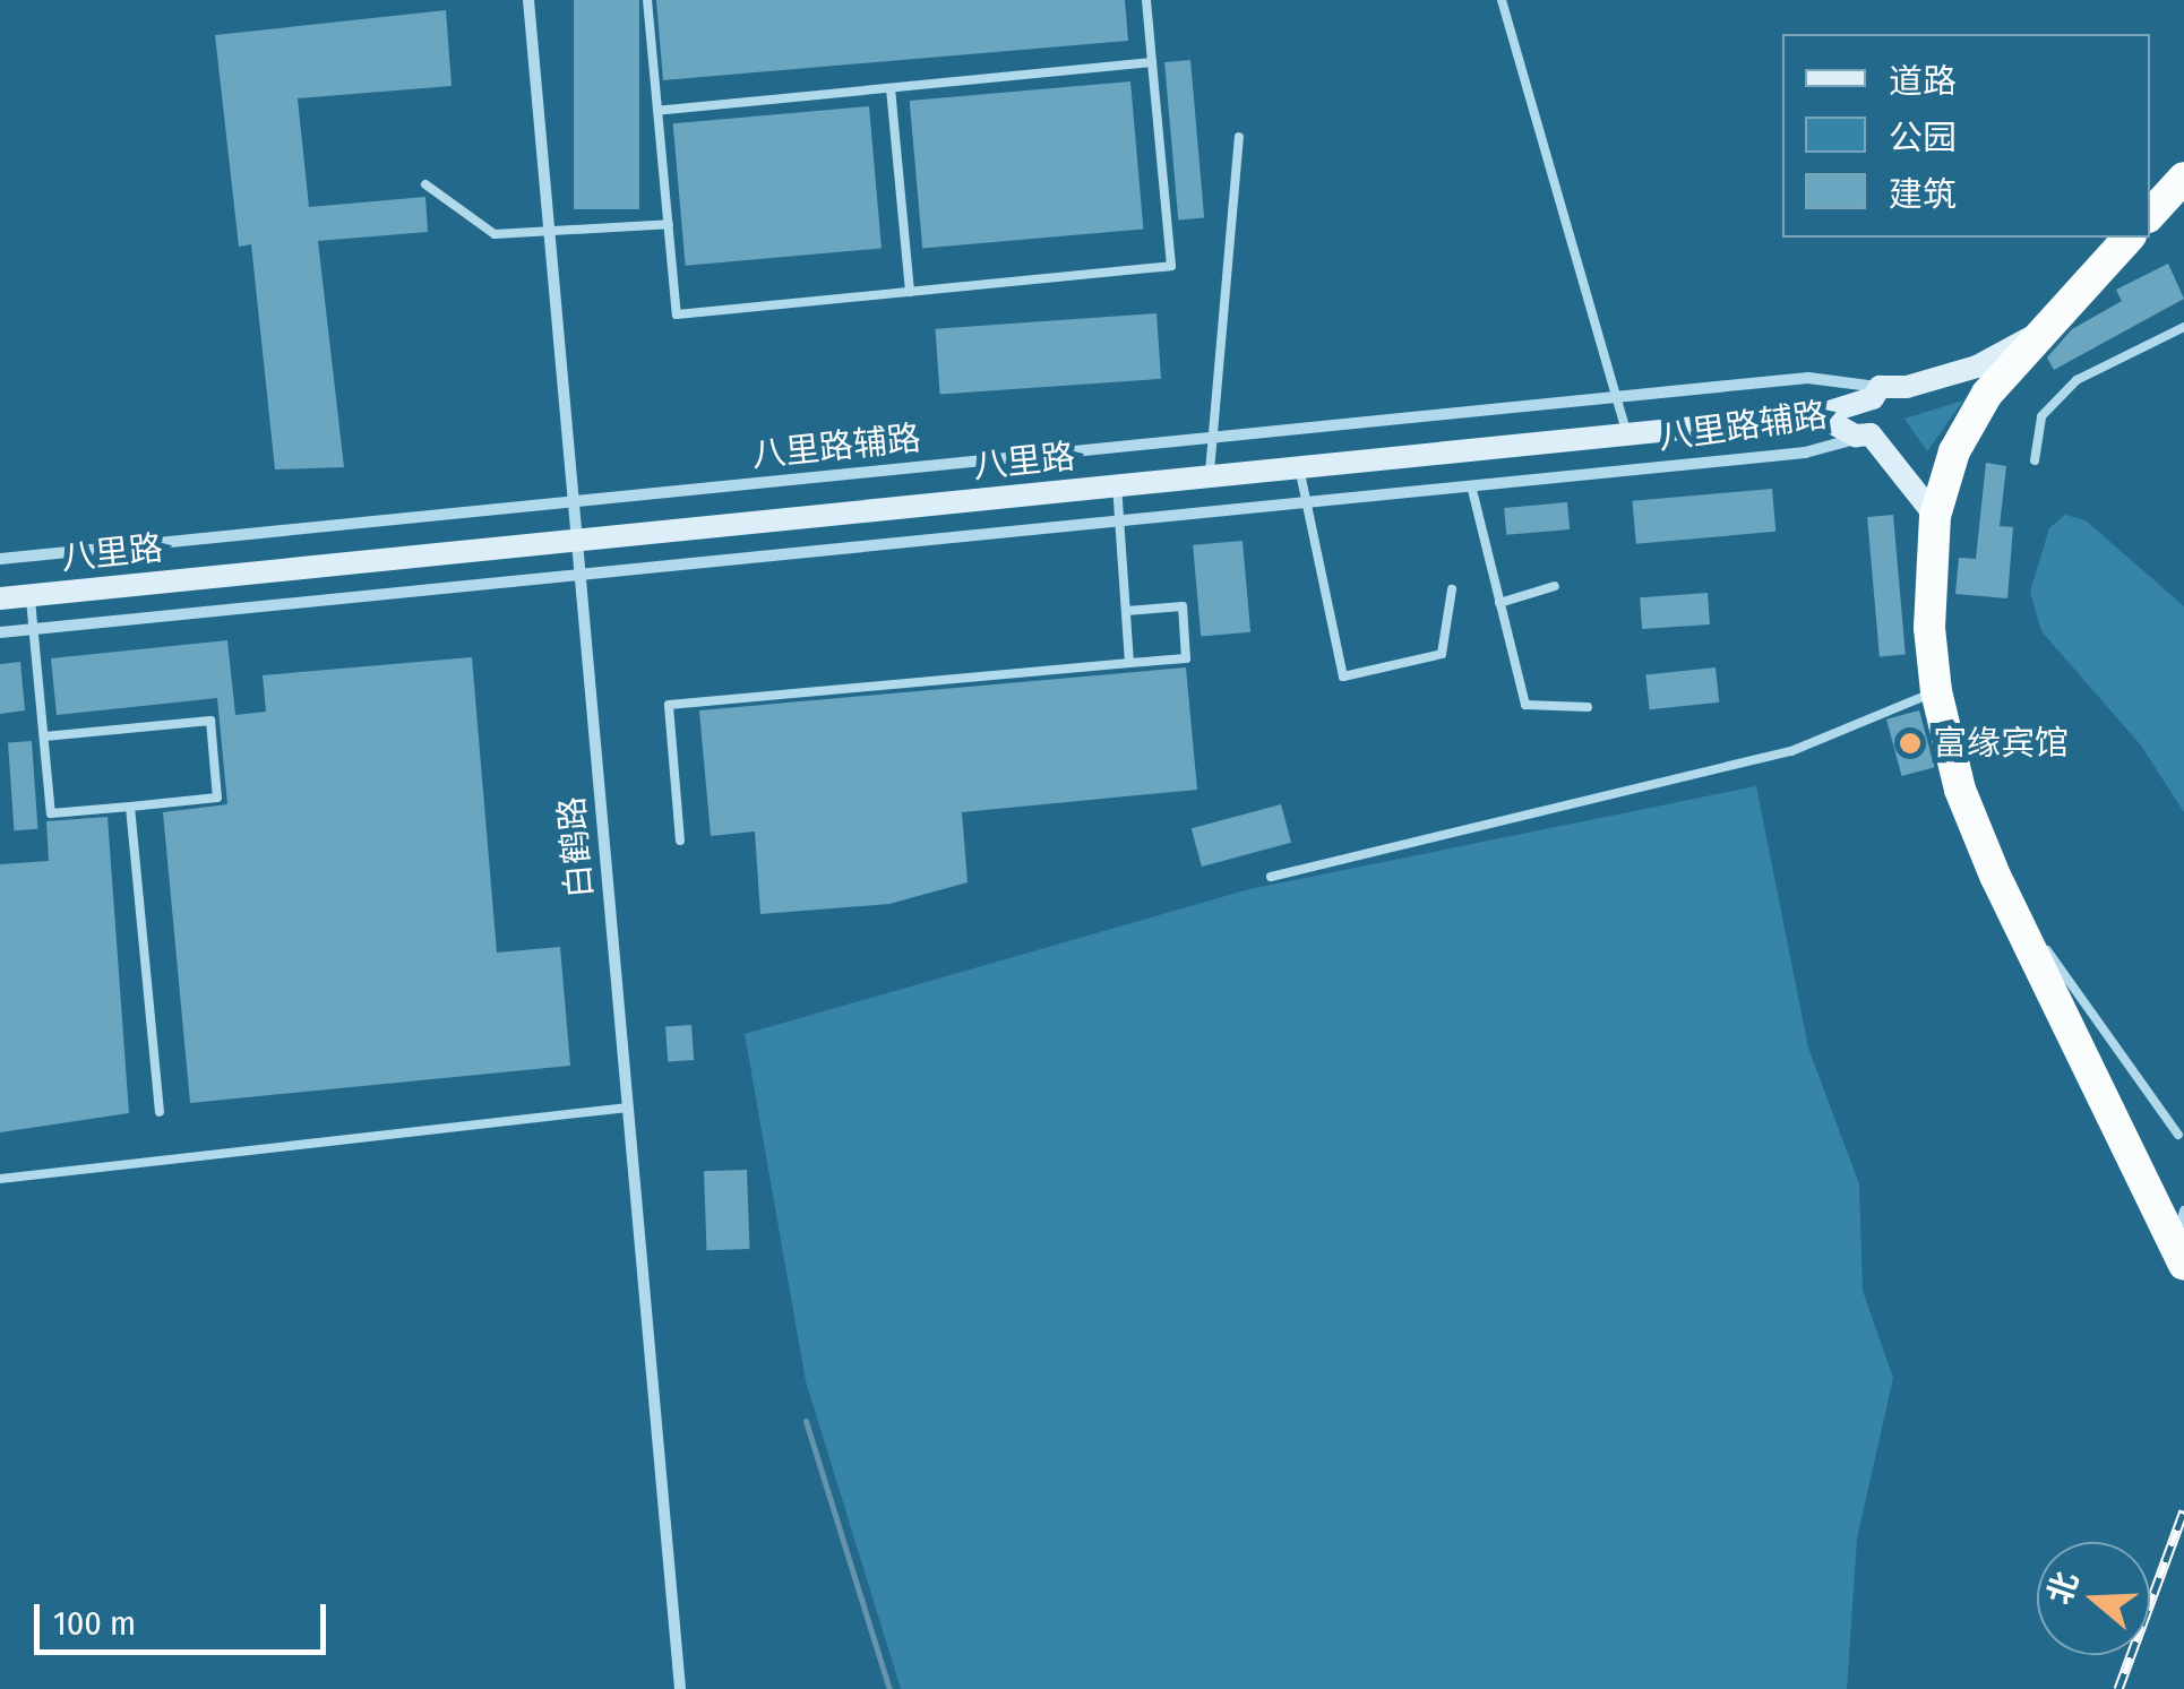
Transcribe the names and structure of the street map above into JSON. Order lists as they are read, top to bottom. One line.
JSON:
{"streets":{"main road":["八里路"],"street":["八里路辅路","白鹤路"]},"crossings":[["八里路辅路","八里路"],["八里路辅路","白鹤路"],["八里路","白鹤路"]],"places":["富缘宾馆"],"legend":["道路","公园","建筑"],"scale_bar":"100 m","north":"left"}
